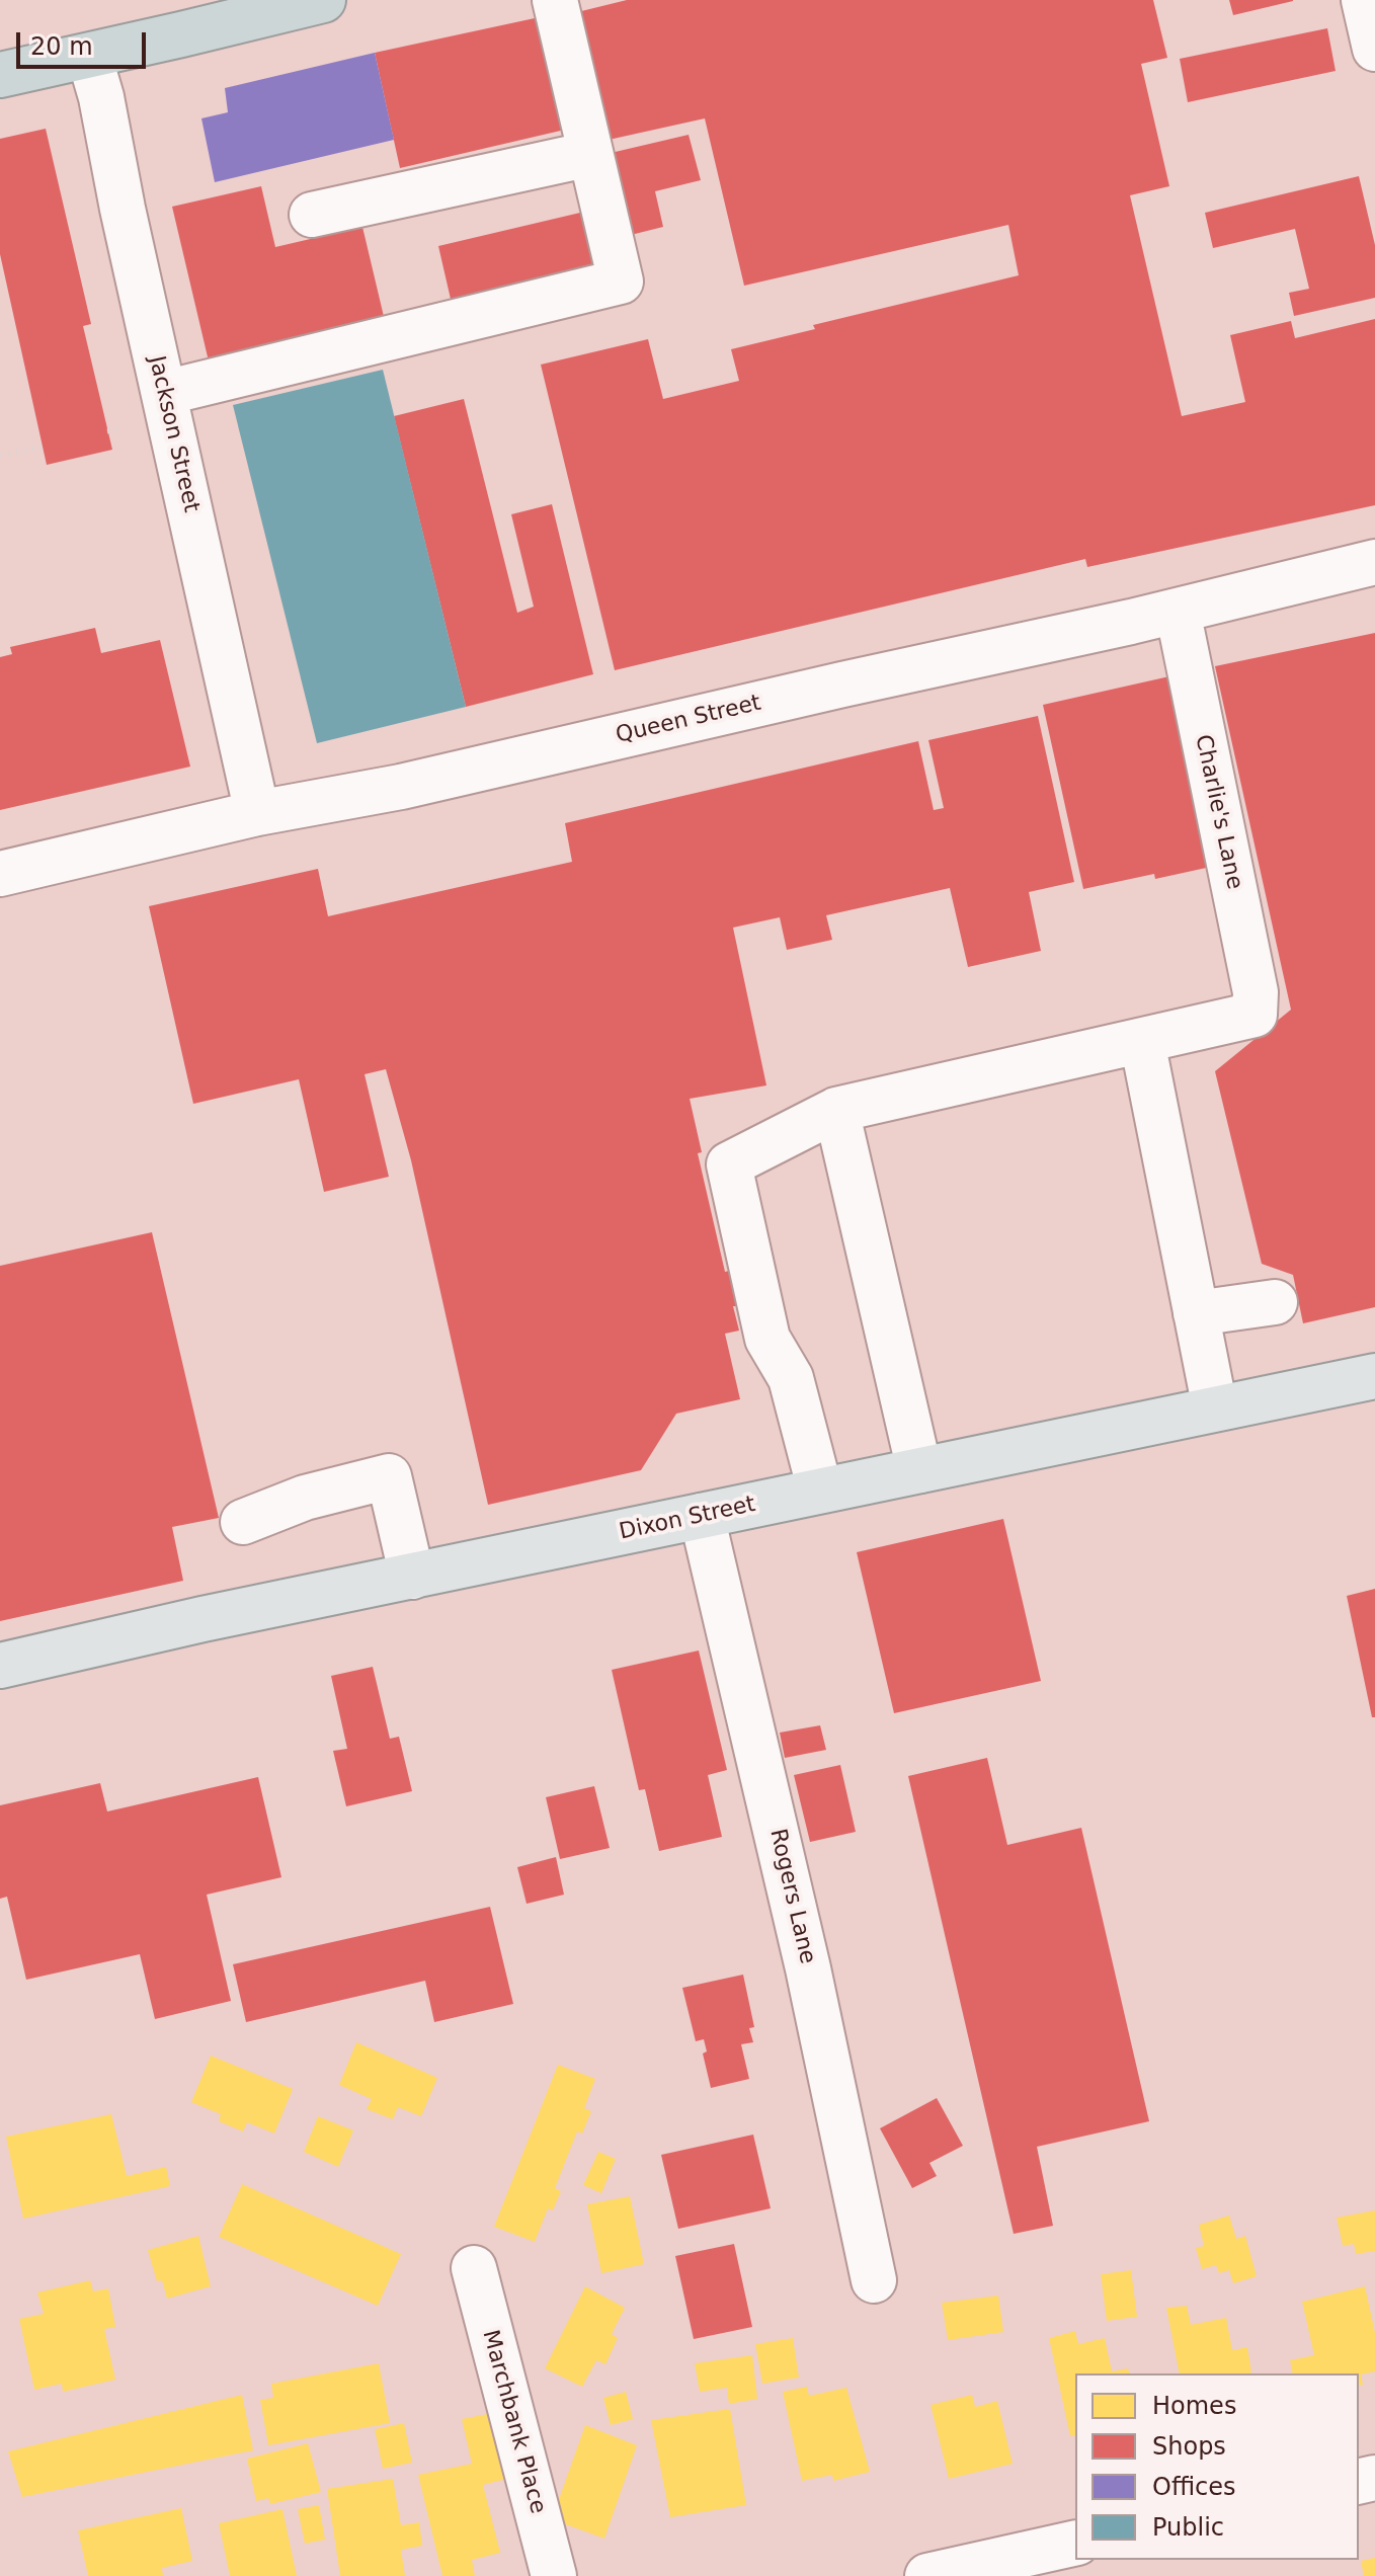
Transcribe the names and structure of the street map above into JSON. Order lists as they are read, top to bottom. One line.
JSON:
{"streets":{"main road":["Dixon Street"],"street":["Jackson Street","Queen Street","Charlie's Lane","Rogers Lane","Marchbank Place"]},"crossings":[["Jackson Street","Queen Street"],["Queen Street","Charlie's Lane"],["Dixon Street","Rogers Lane"]],"legend":["Homes","Shops","Offices","Public"],"scale_bar":"20 m"}
